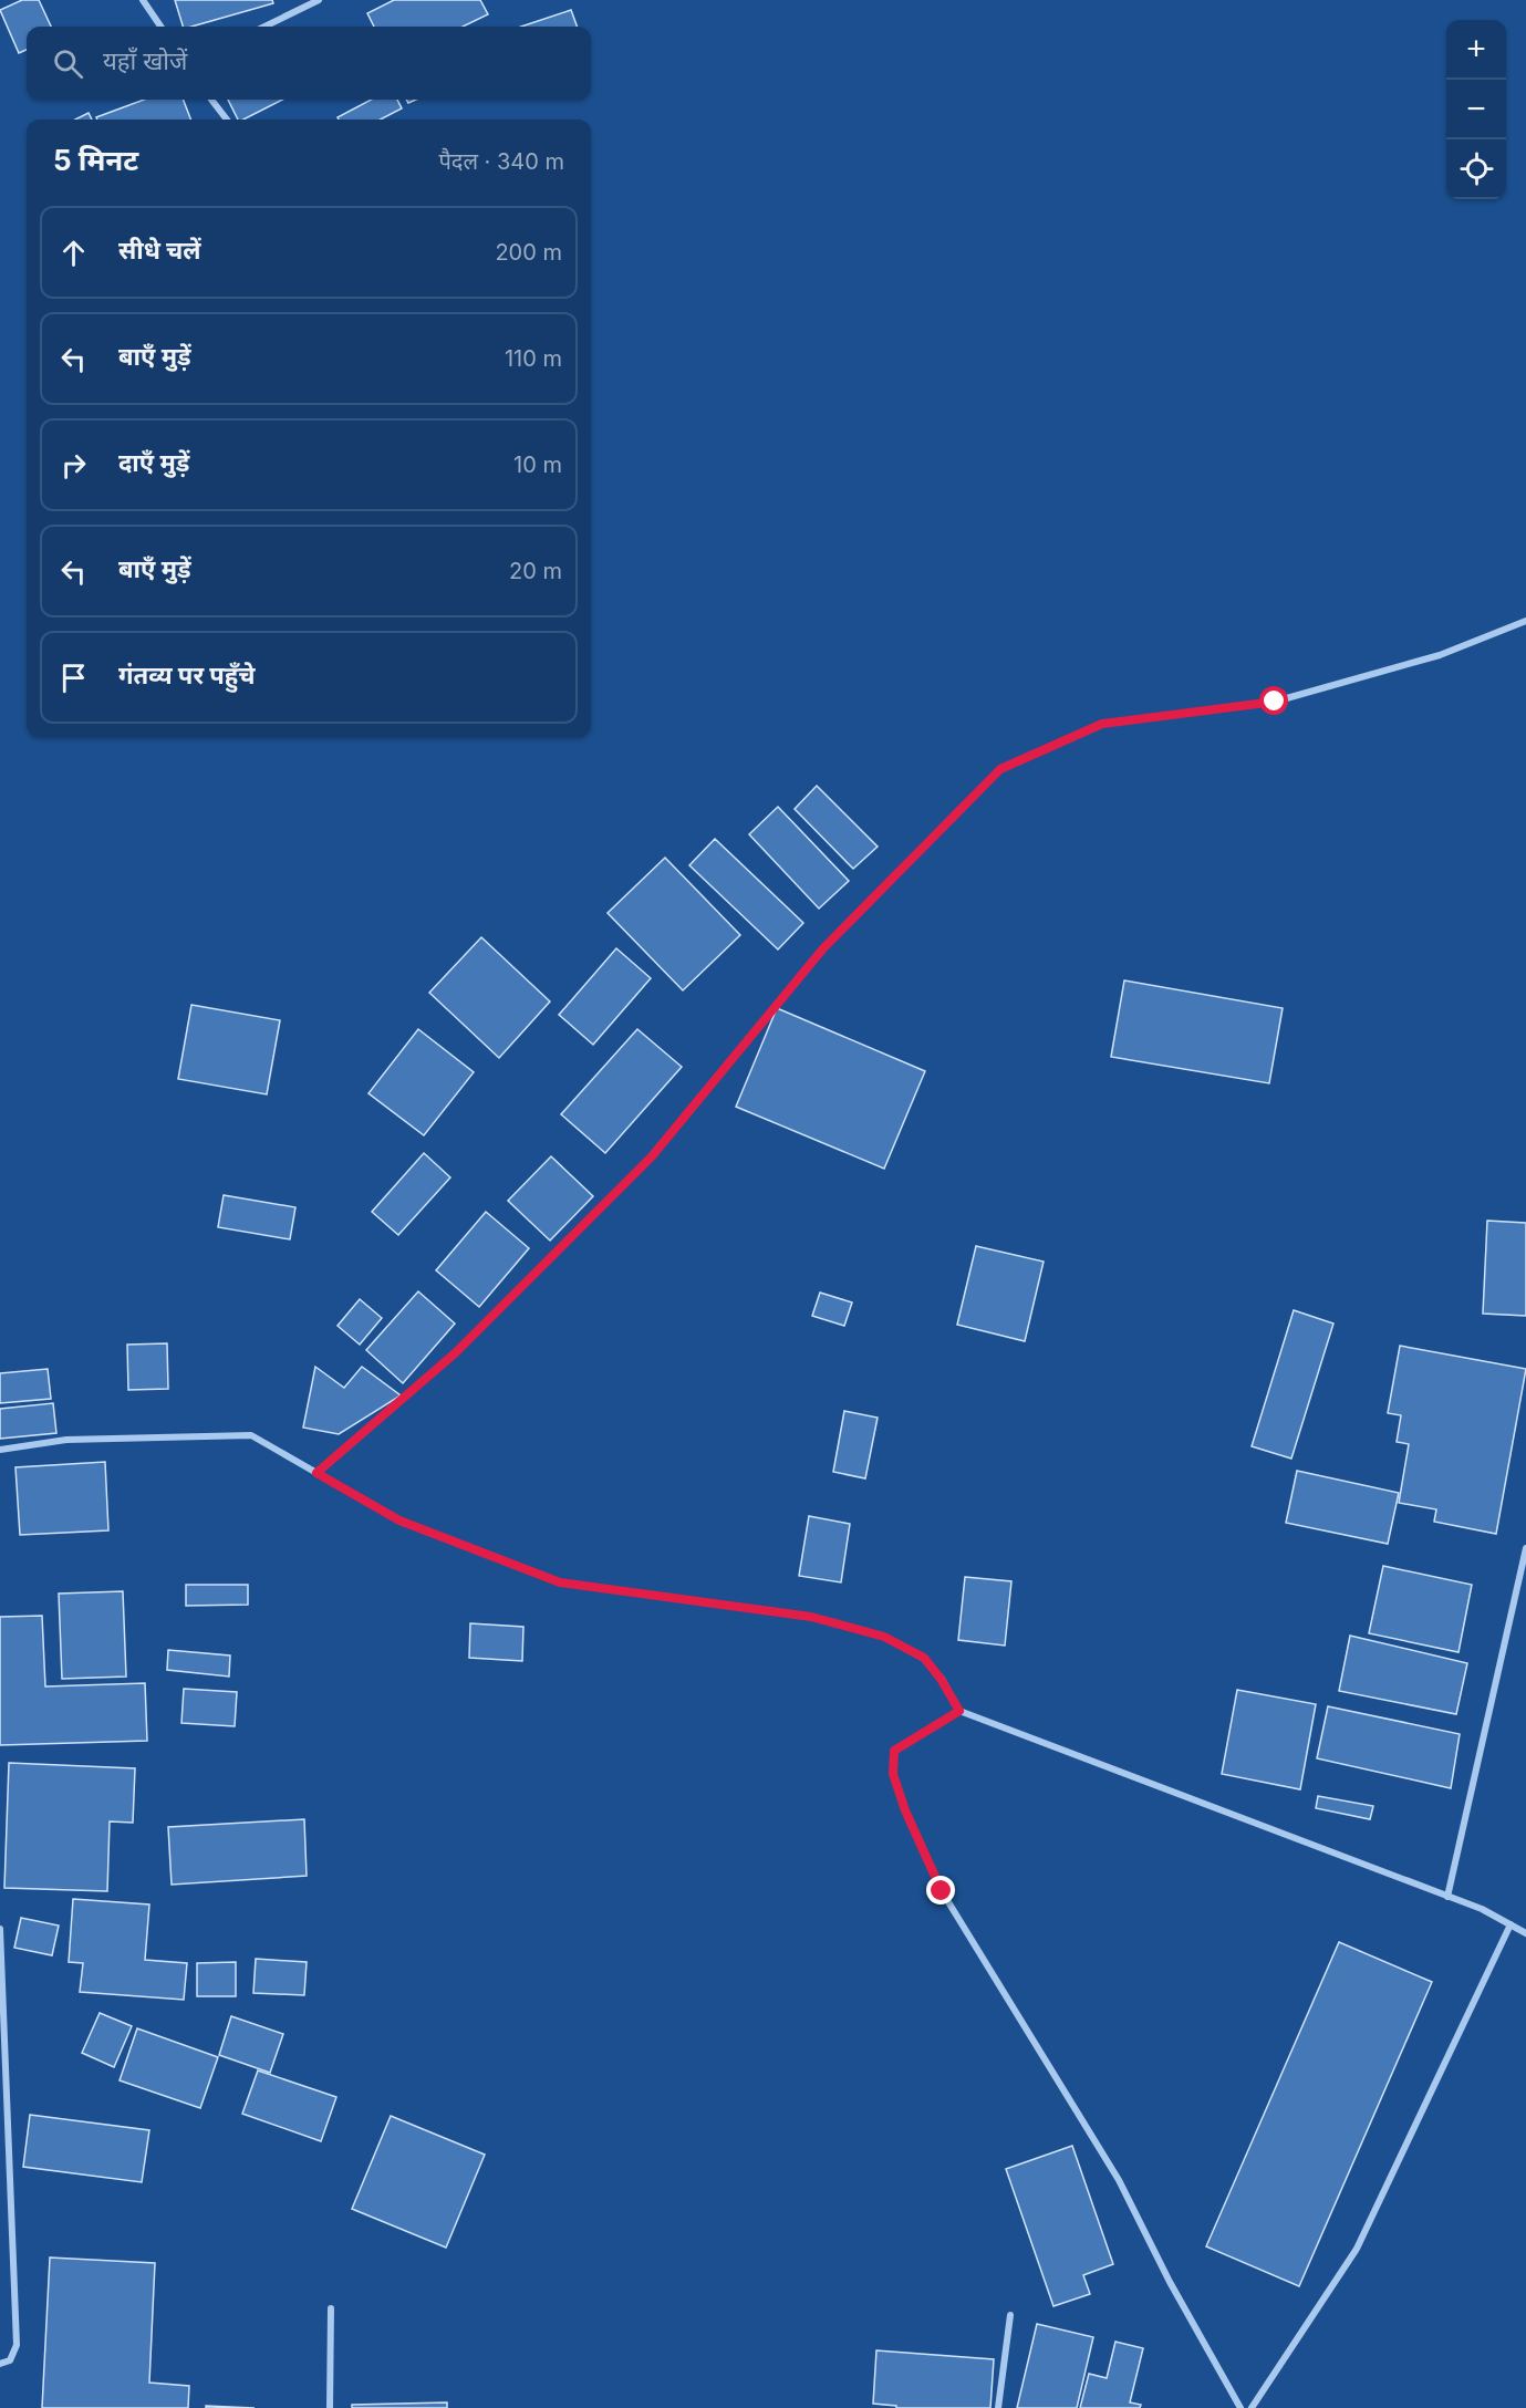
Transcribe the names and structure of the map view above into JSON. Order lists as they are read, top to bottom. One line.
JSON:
{"page":{"map_buttons":["+","−"],"search":"यहाँ खोजें","heading":["5 मिनट","पैदल · 340 m"],"list":[["सीधे चलें","200 m"],["बाएँ मुड़ें","110 m"],["दाएँ मुड़ें","10 m"],["बाएँ मुड़ें","20 m"],"गंतव्य पर पहुँचे"]}}
